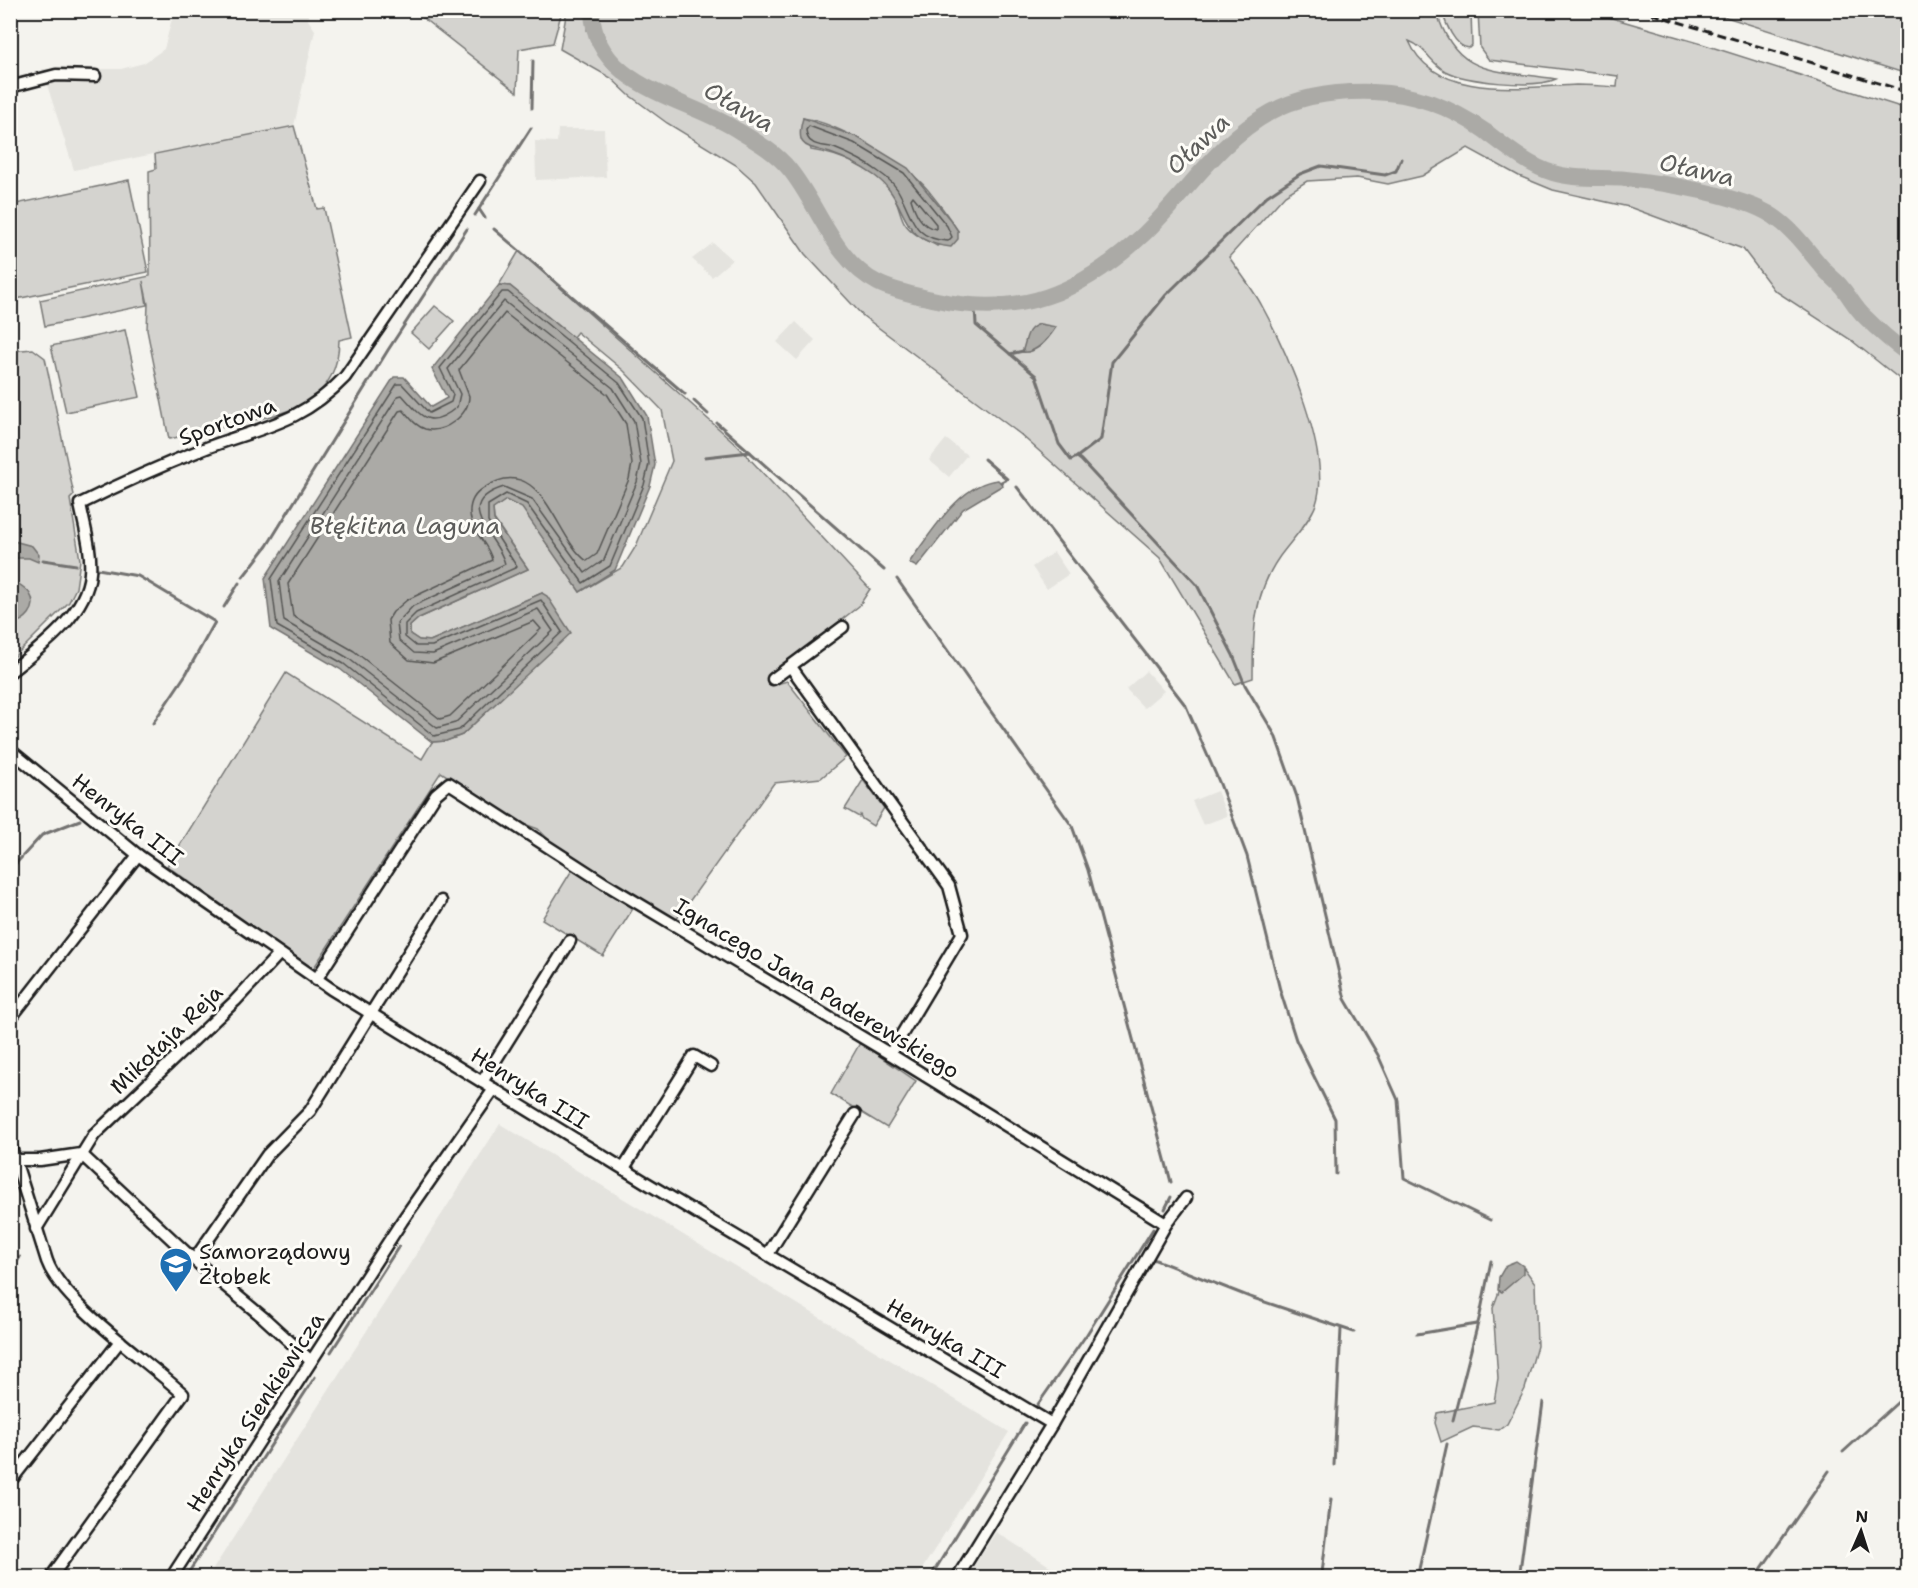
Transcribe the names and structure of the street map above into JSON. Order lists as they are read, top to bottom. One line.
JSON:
{"streets":{"street":["Sportowa","Henryka III","Ignacego Jana Paderewskiego","Mikołaja Reja","Henryka Sienkiewicza"]},"crossings":[["Henryka III","Ignacego Jana Paderewskiego"],["Henryka III","Mikołaja Reja"],["Henryka III","Henryka Sienkiewicza"]],"water":["Oława","Błękitna Laguna"],"places":{"school or university":["Samorządowy Żłobek"]},"north":"top"}
